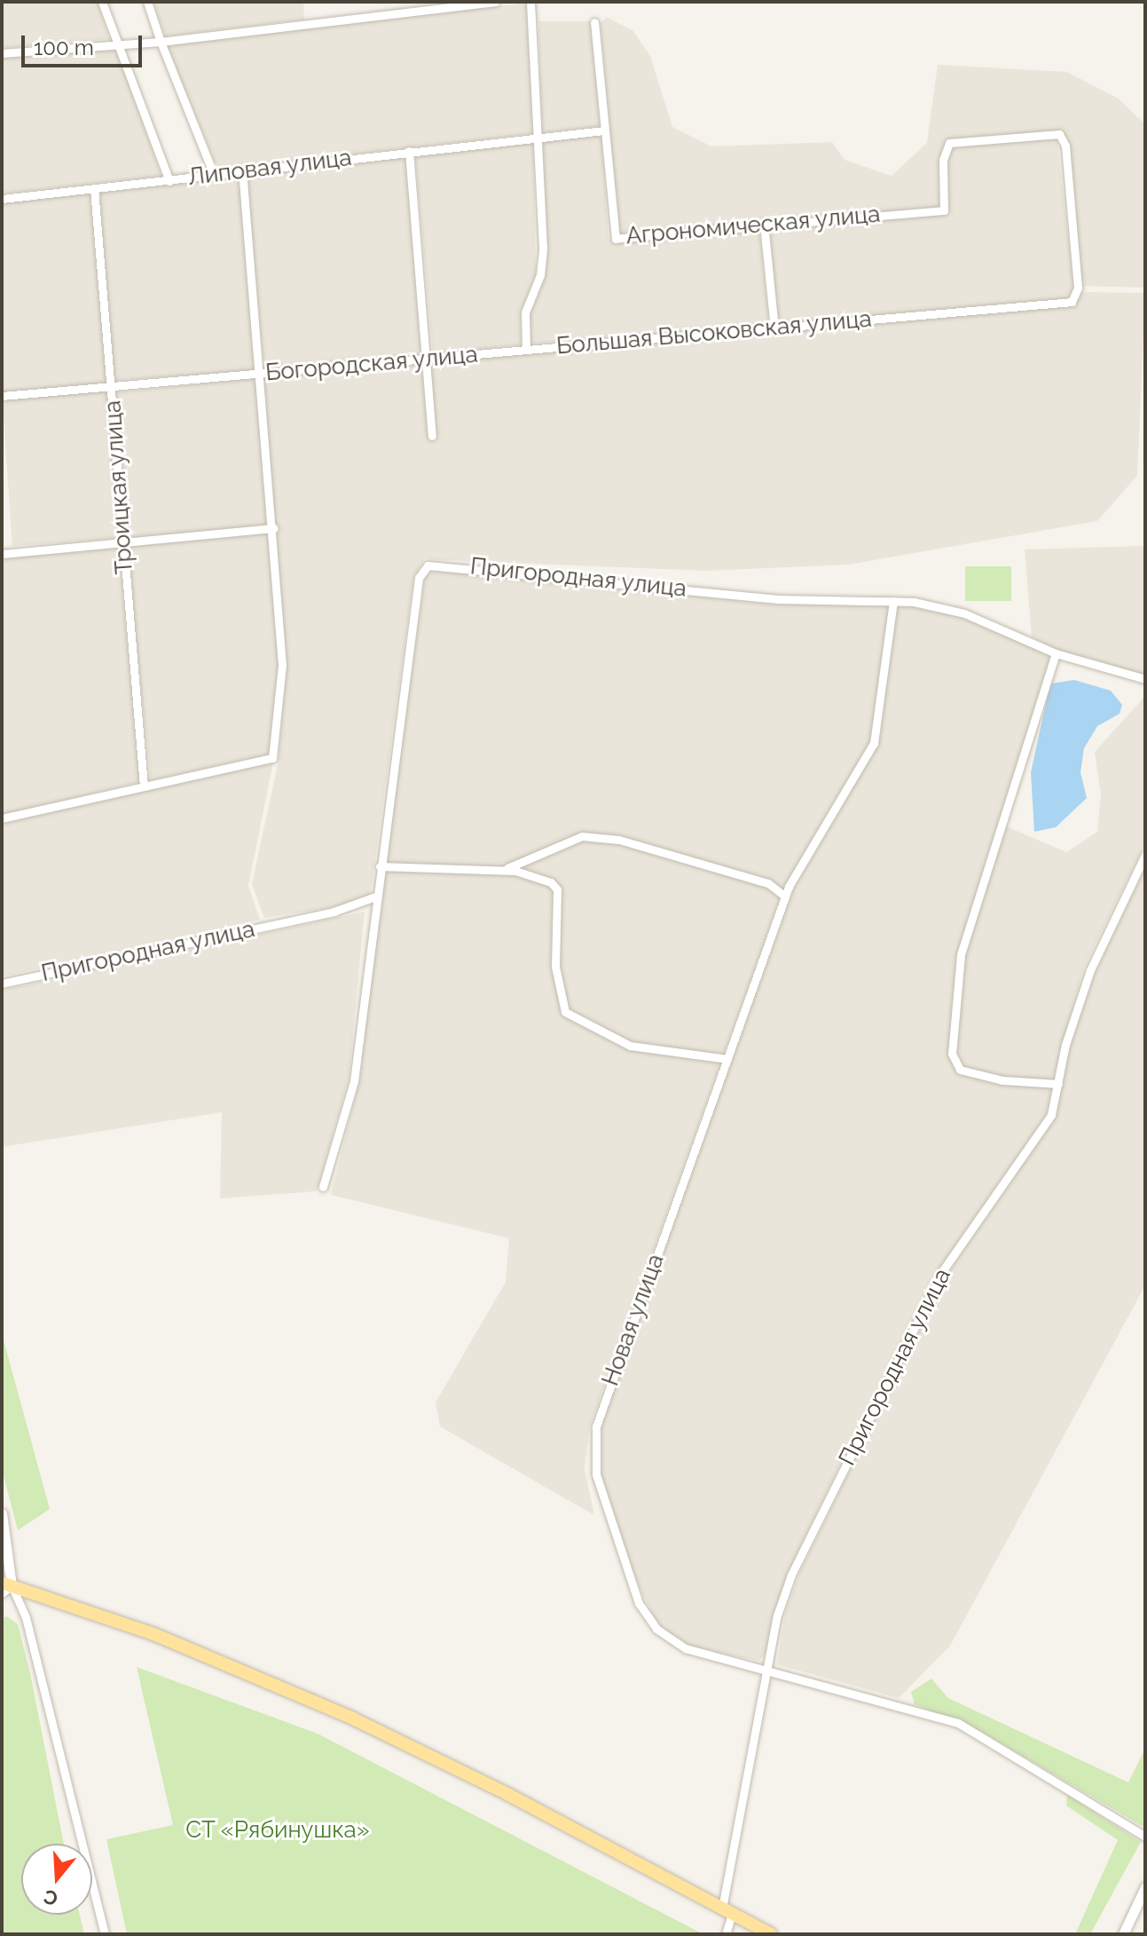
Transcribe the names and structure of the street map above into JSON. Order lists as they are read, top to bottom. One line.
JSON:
{"streets":{"street":["Липовая улица","Агрономическая улица","Большая Высоковская улица","Богородская улица","Троицкая улица","Пригородная улица","Новая улица"]},"crossings":[["Липовая улица","Агрономическая улица"],["Липовая улица","Троицкая улица"],["Агрономическая улица","Большая Высоковская улица"],["Большая Высоковская улица","Богородская улица"],["Богородская улица","Троицкая улица"],["Пригородная улица","Новая улица"]],"parks":["СТ «Рябинушка»"],"scale_bar":"100 m","north":"bottom"}
